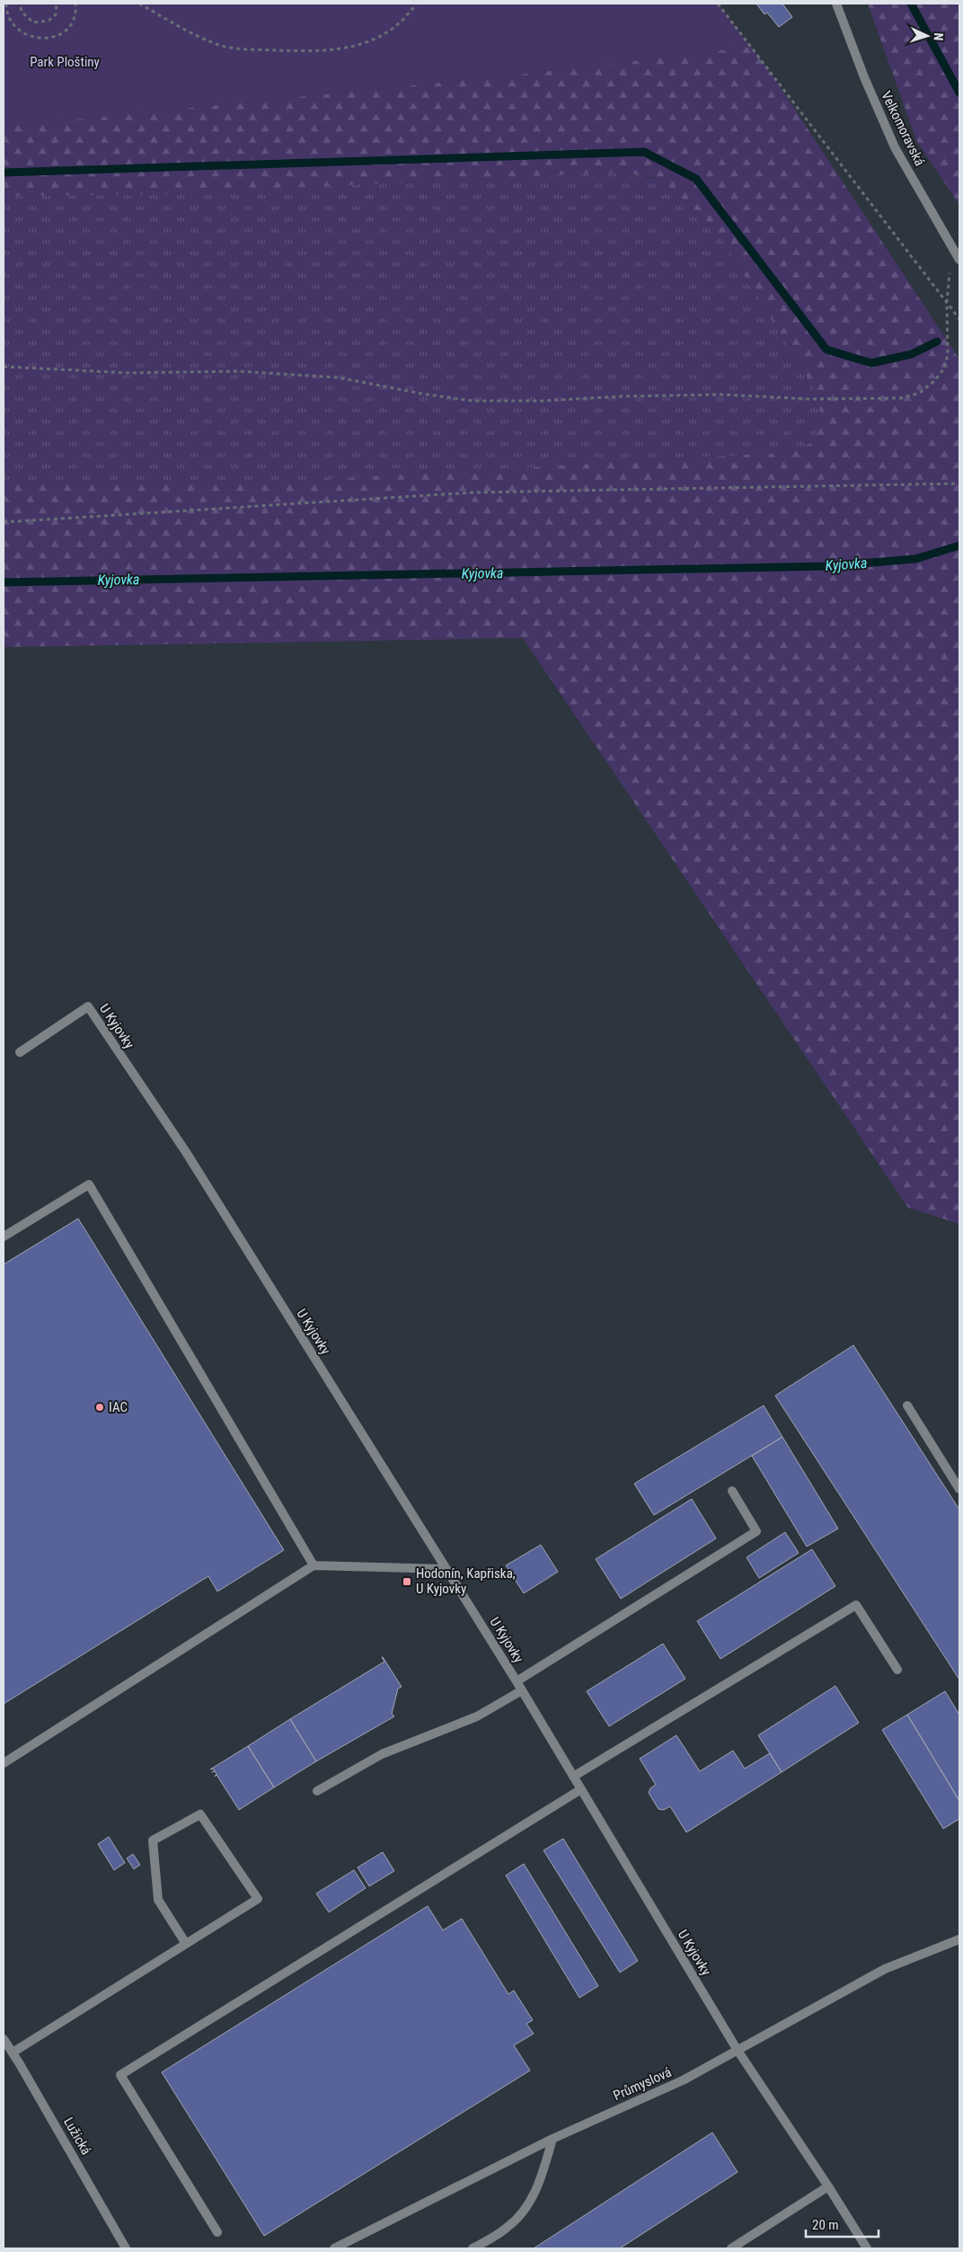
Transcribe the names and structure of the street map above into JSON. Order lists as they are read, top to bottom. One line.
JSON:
{"streets":{"street":["Velkomoravská","U Kyjovky","Průmyslová","Lužická"]},"crossings":[["U Kyjovky","Průmyslová"]],"water":["Kyjovka"],"parks":["Park Ploštiny"],"places":{"other":["IAC"],"transit":["Hodonín, Kapřiska, U Kyjovky"]},"scale_bar":"20 m","north":"right"}
